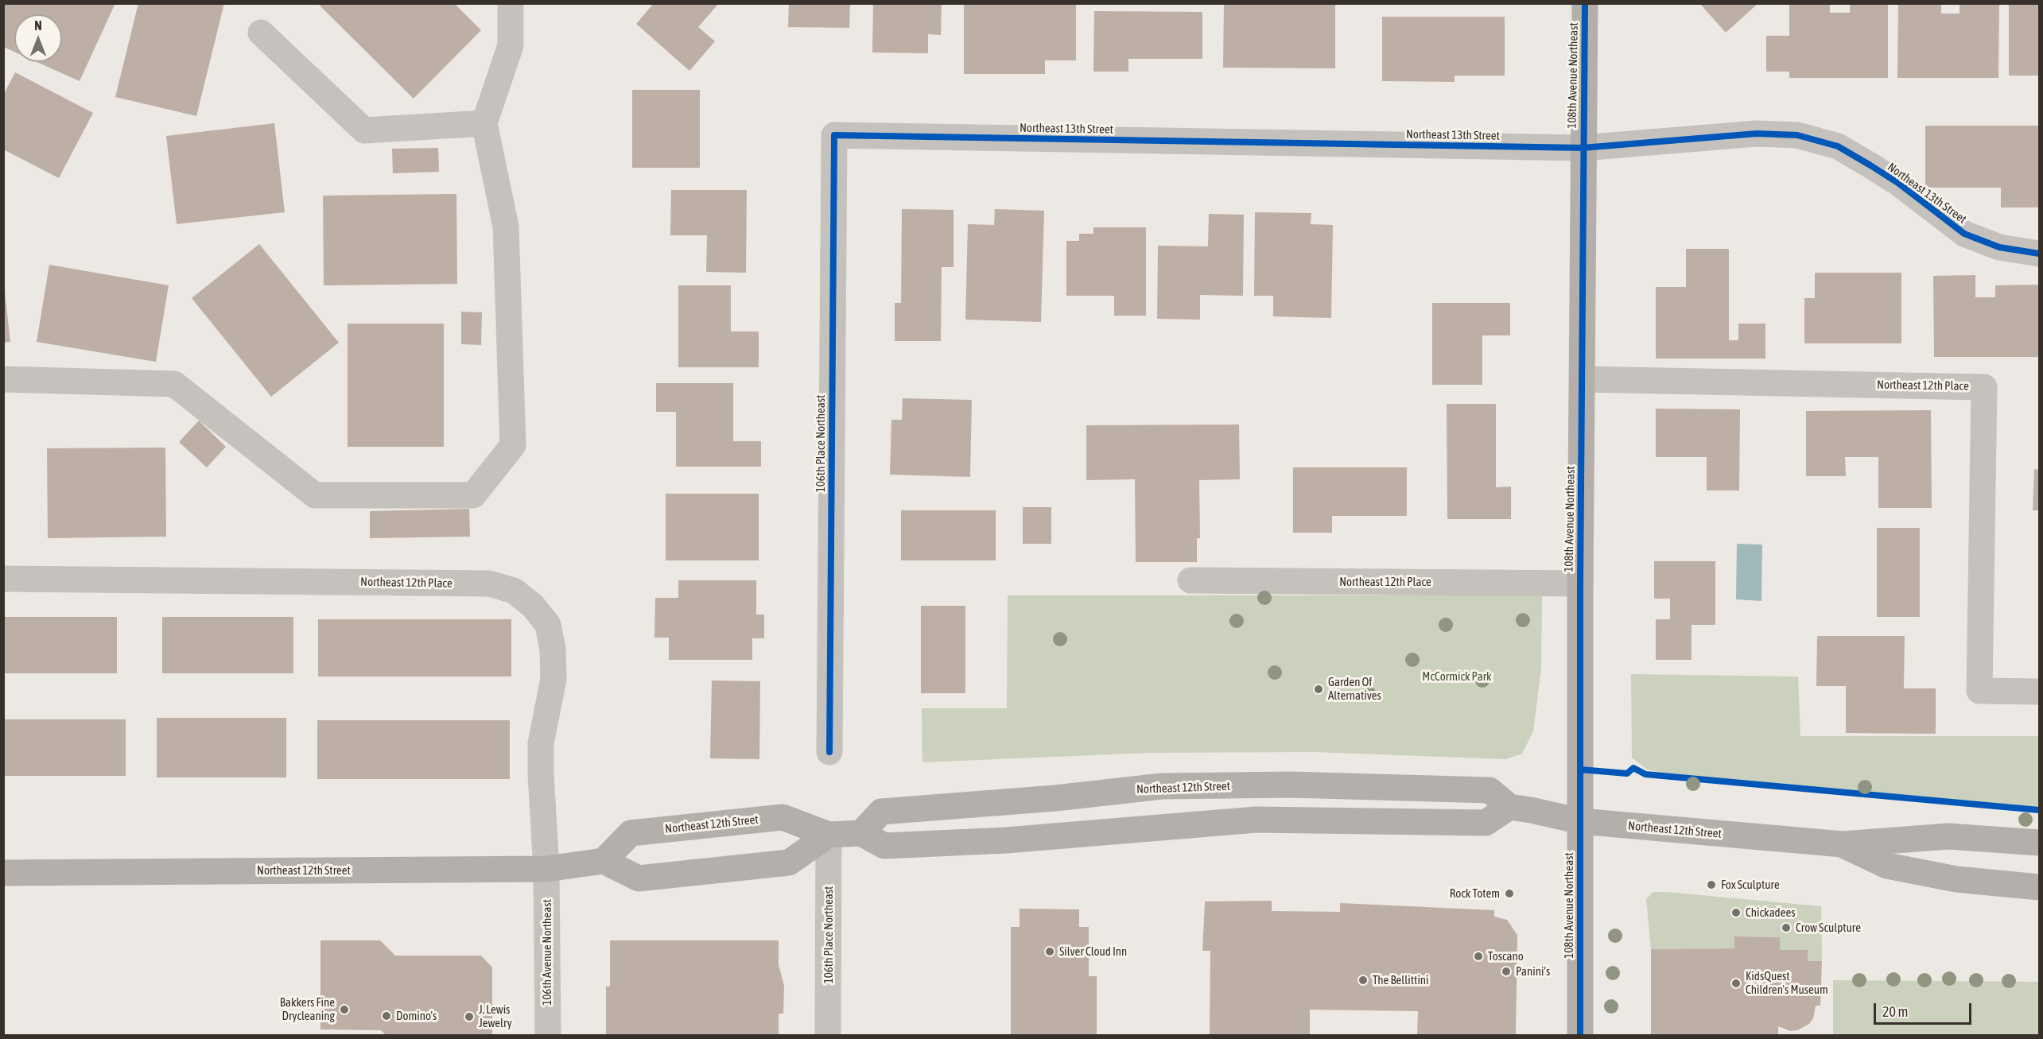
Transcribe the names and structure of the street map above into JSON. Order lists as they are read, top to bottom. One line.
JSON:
{"streets":{"main road":["108th Avenue Northeast","Northeast 12th Street"],"street":["Northeast 13th Street","Northeast 12th Place","106th Place Northeast","106th Avenue Northeast"]},"crossings":[["108th Avenue Northeast","Northeast 13th Street"],["108th Avenue Northeast","Northeast 12th Place"],["108th Avenue Northeast","Northeast 12th Street"],["Northeast 13th Street","106th Place Northeast"],["Northeast 12th Place","Northeast 12th Street"],["Northeast 12th Place","106th Avenue Northeast"],["106th Place Northeast","Northeast 12th Street"],["Northeast 12th Street","106th Avenue Northeast"]],"parks":["McCormick Park"],"places":["Garden Of Alternatives","Fox Sculpture","Rock Totem","Chickadees","Crow Sculpture","Silver Cloud Inn","Toscano","Panini’s","The Bellittini","KidsQuest Children's Museum","Bakkers Fine Drycleaning","Domino's","J. Lewis Jewelry"],"scale_bar":"20 m","north":"top"}
